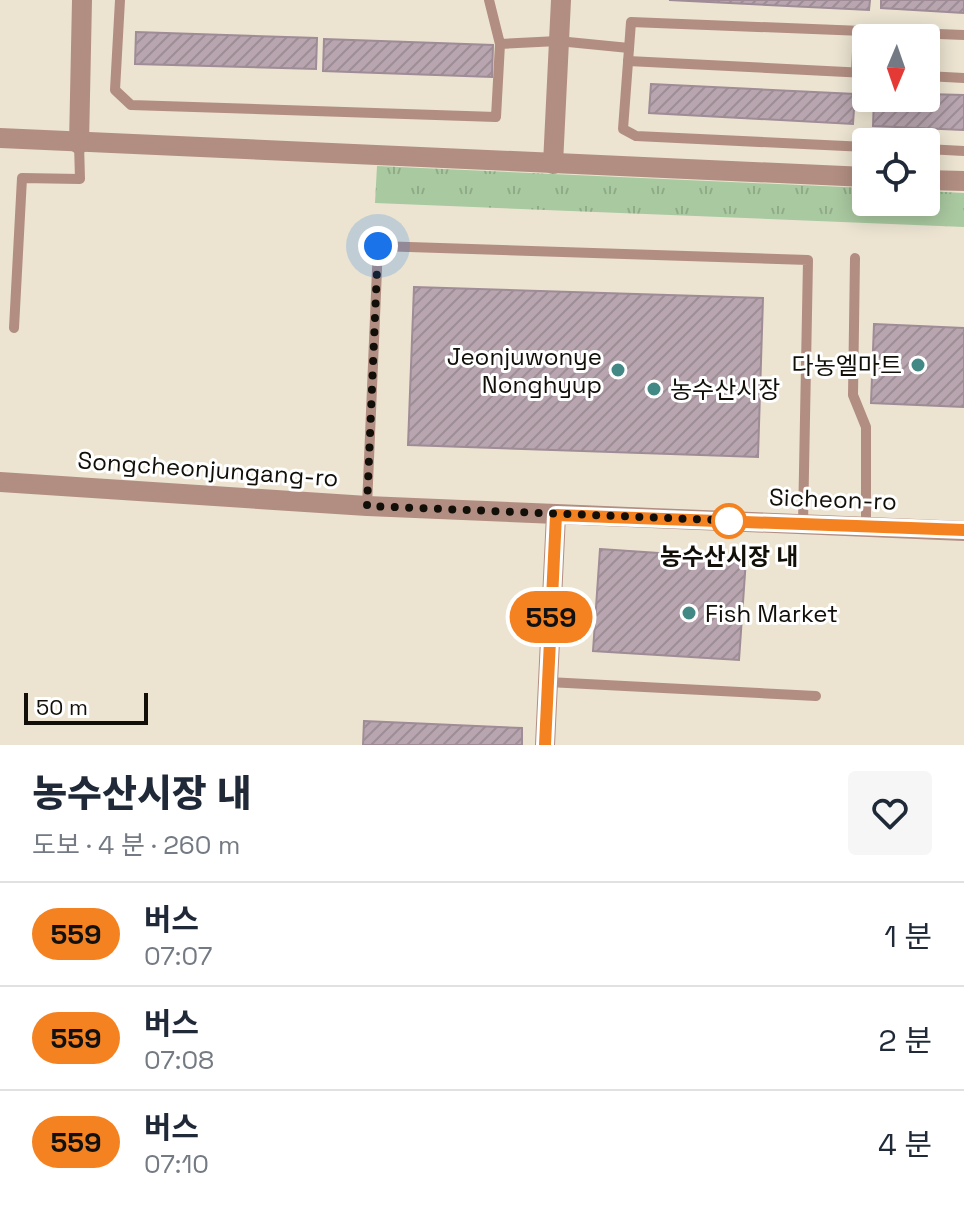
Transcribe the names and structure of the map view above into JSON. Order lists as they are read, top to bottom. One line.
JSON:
{"streets":{"street":["Songcheonjungang-ro","Sicheon-ro"]},"crossings":[["Songcheonjungang-ro","Sicheon-ro"]],"places":["다농엘마트","Jeonjuwonye Nonghyup","농수산시장","농수산시장 내","Fish Market"],"lines":["bus line 559"],"scale_bar":"50 m","north":"bottom","page":{"on_map":"559","scale":"50 m","heading":["농수산시장 내","도보 · 4 분 · 260 m"],"list":[{"mark":"559","name":"버스","note":"07:07","value":"1 분"},{"mark":"559","name":"버스","note":"07:08","value":"2 분"},{"mark":"559","name":"버스","note":"07:10","value":"4 분"}]}}
